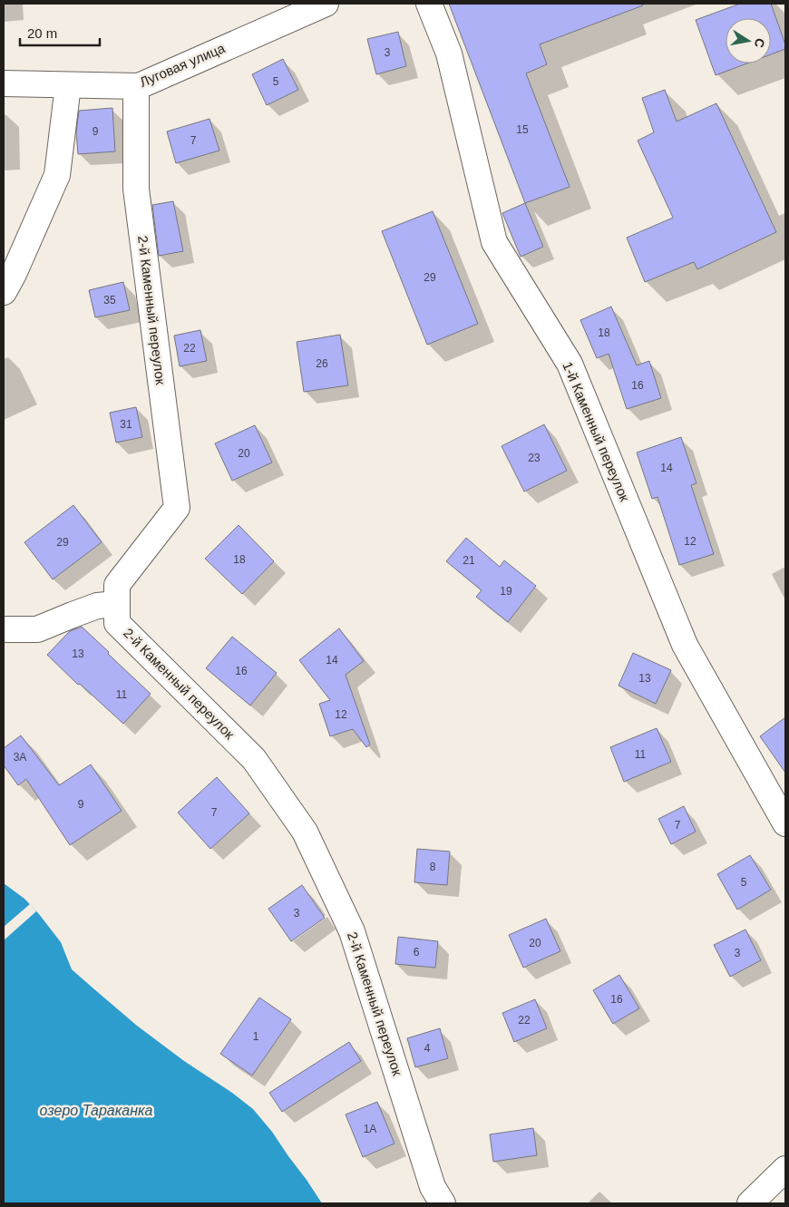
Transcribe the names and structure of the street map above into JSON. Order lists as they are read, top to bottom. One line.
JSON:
{"streets":{"street":["Луговая улица","2-й Каменный переулок","1-й Каменный переулок"]},"crossings":[["Луговая улица","2-й Каменный переулок"]],"water":["озеро Тараканка"],"house_numbers":["3","5","15","9","7","29","35","18","22","26","16","31","20","23","14","12","29","18","21","19","13","14","16","13","11","12","11","3А","9","7","7","8","5","3","20","6","3","16","22","1","4","1А"],"scale_bar":"20 m","north":"right"}
